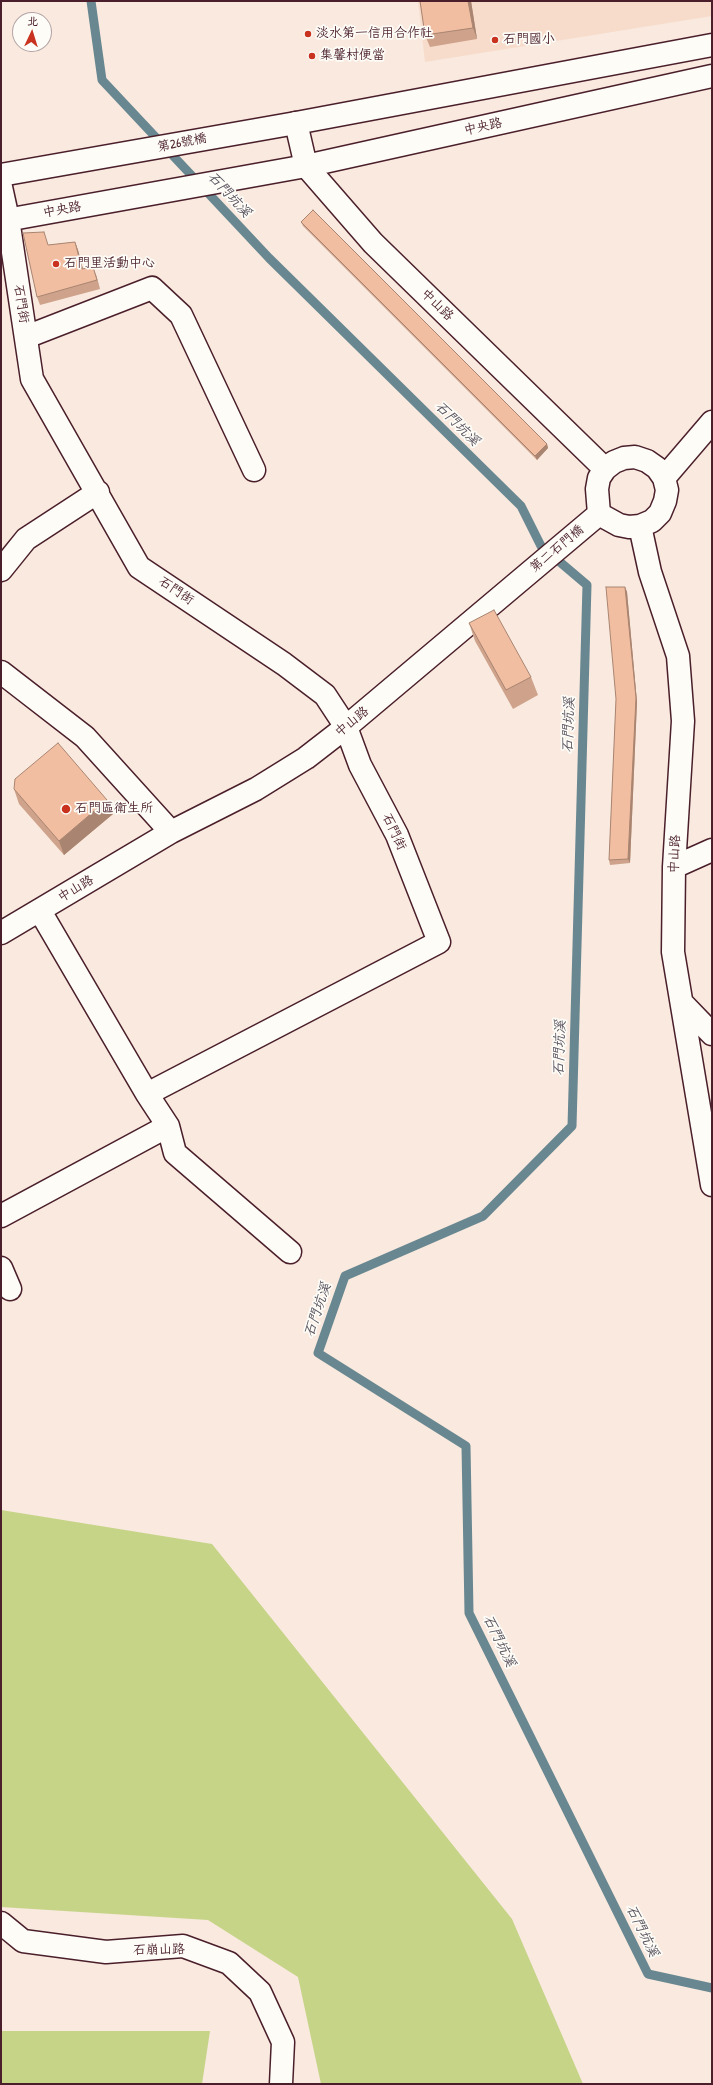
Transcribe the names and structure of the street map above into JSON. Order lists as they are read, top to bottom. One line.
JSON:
{"streets":{"street":["中央路","第26號橋","石門街","中山路","第二石門橋","石崩山路"]},"crossings":[["中央路","石門街"],["中央路","中山路"],["第26號橋","中山路"],["石門街","中山路"],["中山路","第二石門橋"]],"water":["石門坑溪"],"places":["淡水第一信用合作社","石門國小","集馨村便當","石門里活動中心","石門區衛生所"],"north":"top"}
